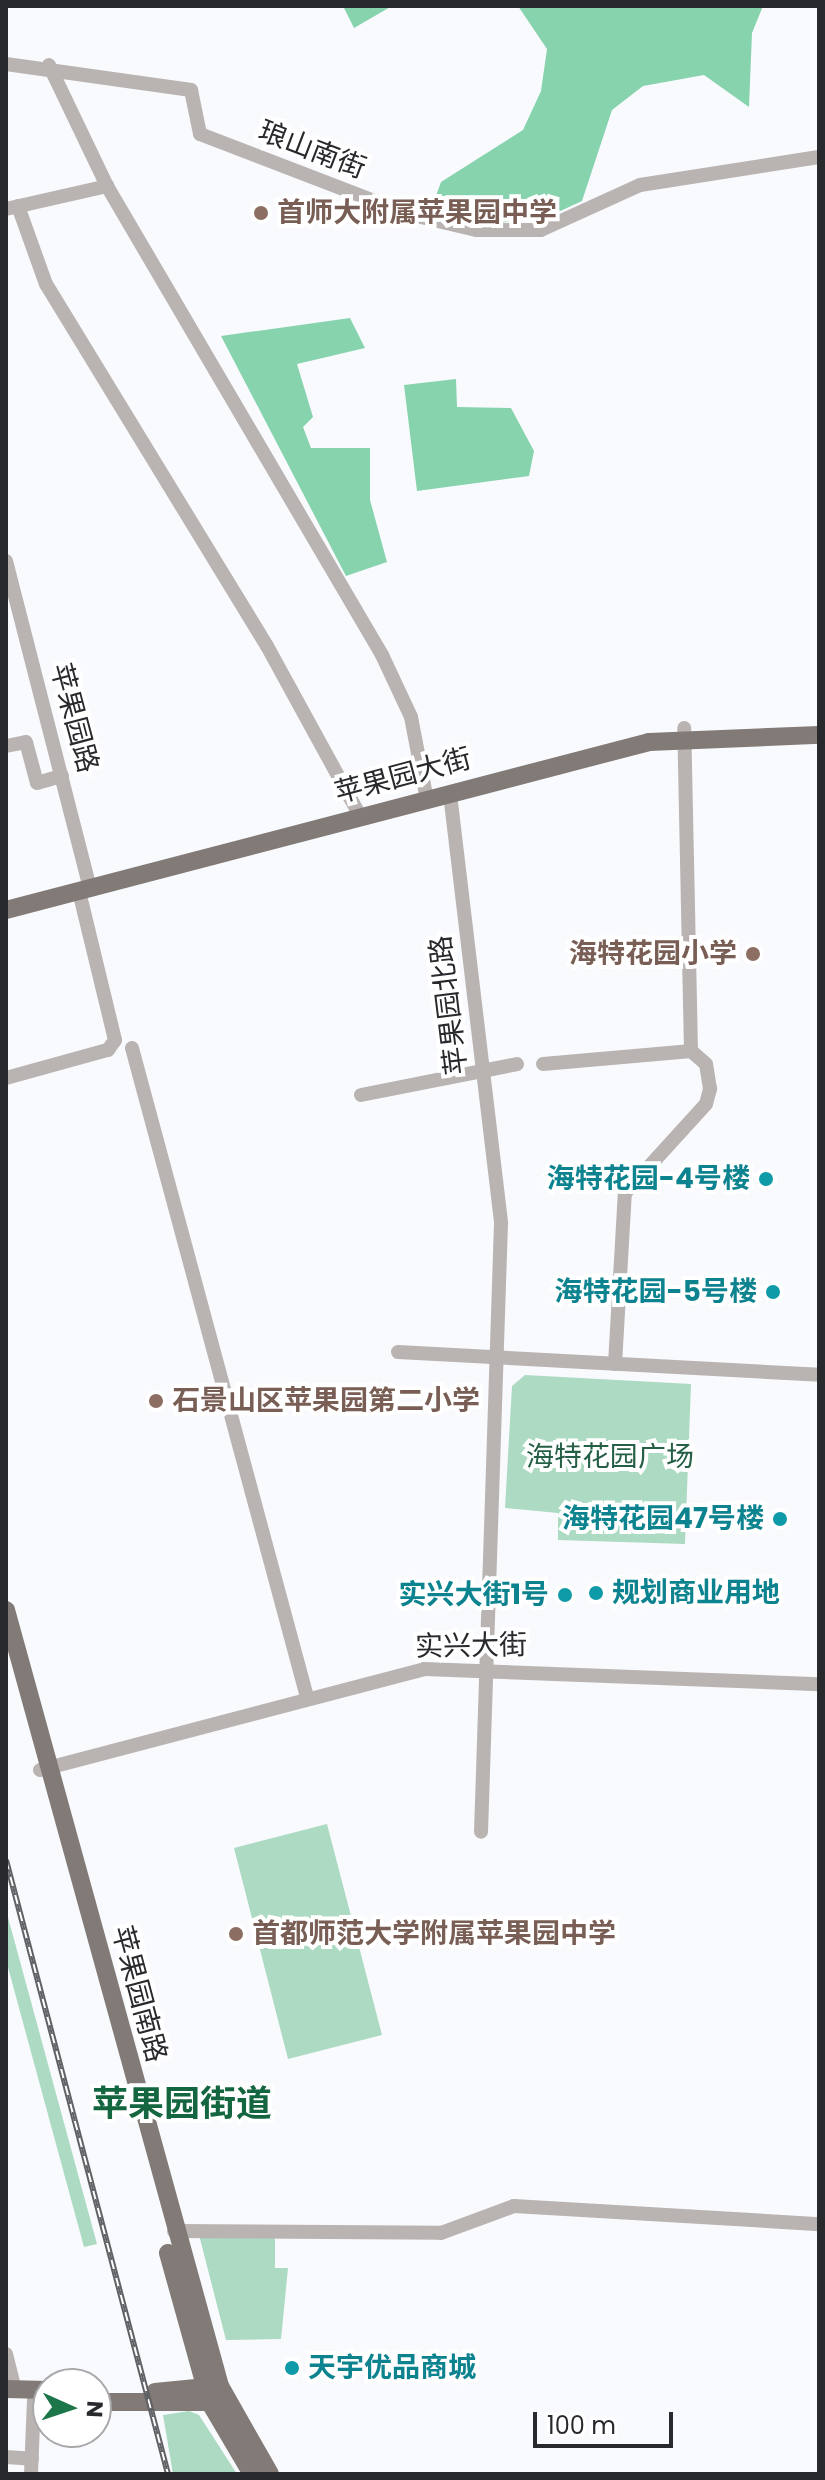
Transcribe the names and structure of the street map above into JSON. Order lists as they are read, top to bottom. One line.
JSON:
{"streets":{"main road":["苹果园大街","苹果园南路"],"street":["琅山南街","苹果园路","苹果园北路","实兴大街"]},"crossings":[["苹果园路","苹果园大街"],["苹果园大街","苹果园北路"],["苹果园北路","实兴大街"],["实兴大街","苹果园南路"]],"districts":["苹果园街道"],"parks":["海特花园广场"],"places":["首师大附属苹果园中学","海特花园小学","海特花园-4号楼","海特花园-5号楼","石景山区苹果园第二小学","海特花园47号楼","规划商业用地","实兴大街1号","首都师范大学附属苹果园中学","天宇优品商城"],"scale_bar":"100 m","north":"right"}
